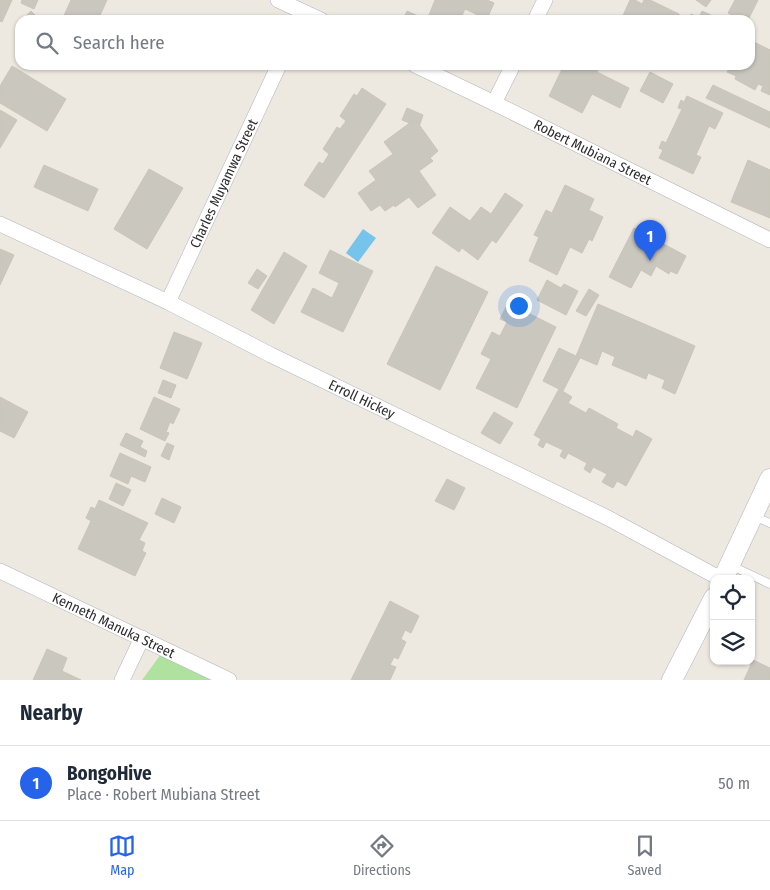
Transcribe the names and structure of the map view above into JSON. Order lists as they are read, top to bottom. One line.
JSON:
{"streets":{"street":["Robert Mubiana Street","Charles Muyamwa Street","Erroll Hickey","Kenneth Manuka Street"]},"crossings":[["Charles Muyamwa Street","Erroll Hickey"]],"page":{"search":"Search here","pins":"1","heading":"Nearby","list":[{"mark":"1","name":"BongoHive","note":"Place · Robert Mubiana Street","value":"50 m"}],"nav":["Map","Directions","Saved"]}}
